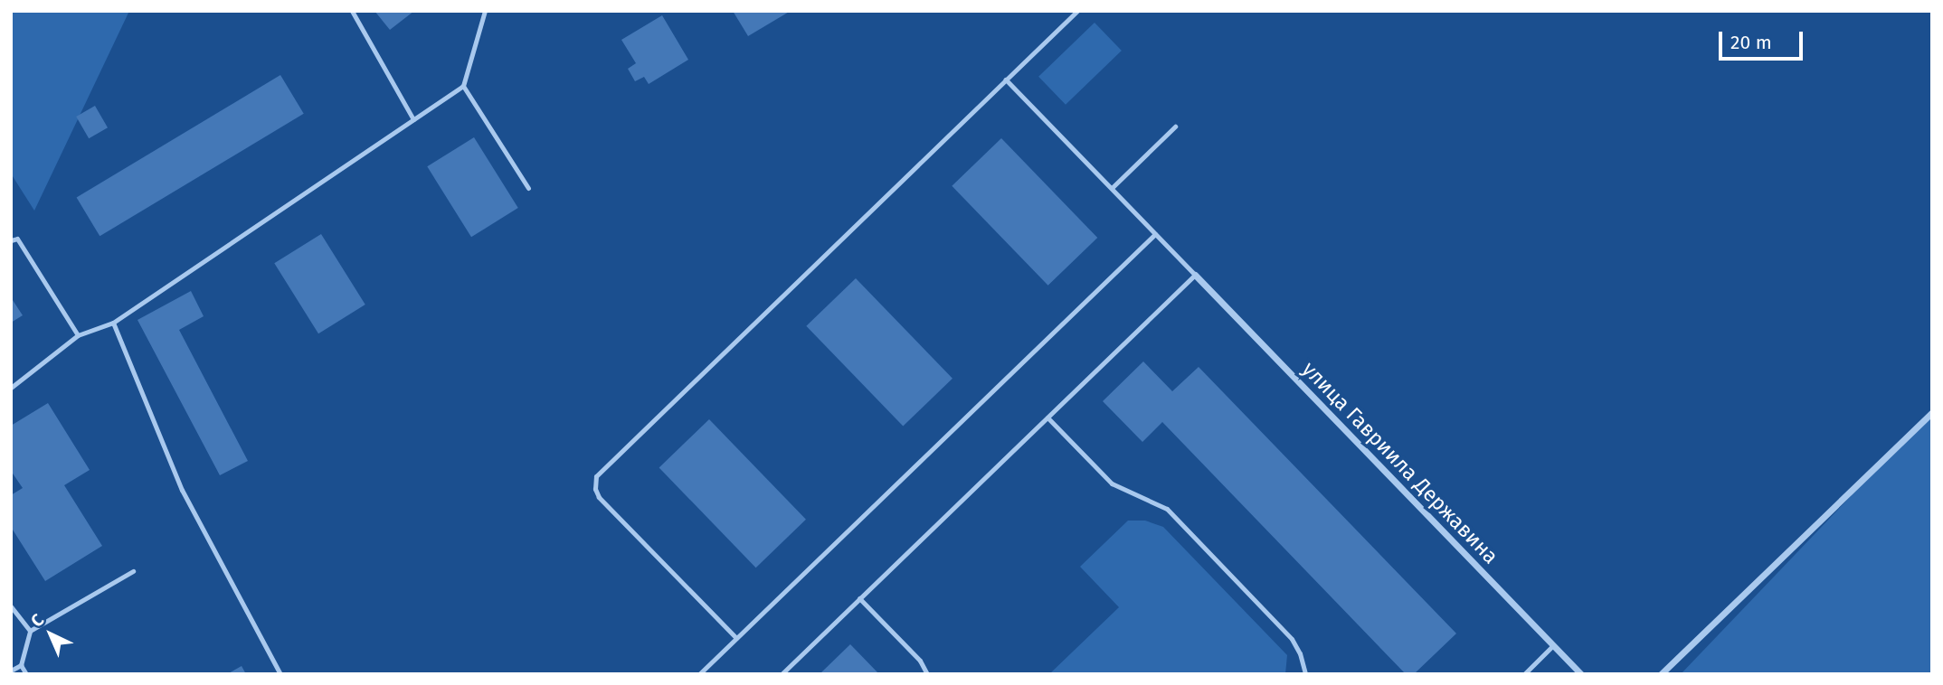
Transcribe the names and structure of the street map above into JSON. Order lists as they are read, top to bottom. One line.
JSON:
{"streets":{"street":["улица Гавриила Державина"]},"scale_bar":"20 m","north":"top left"}
